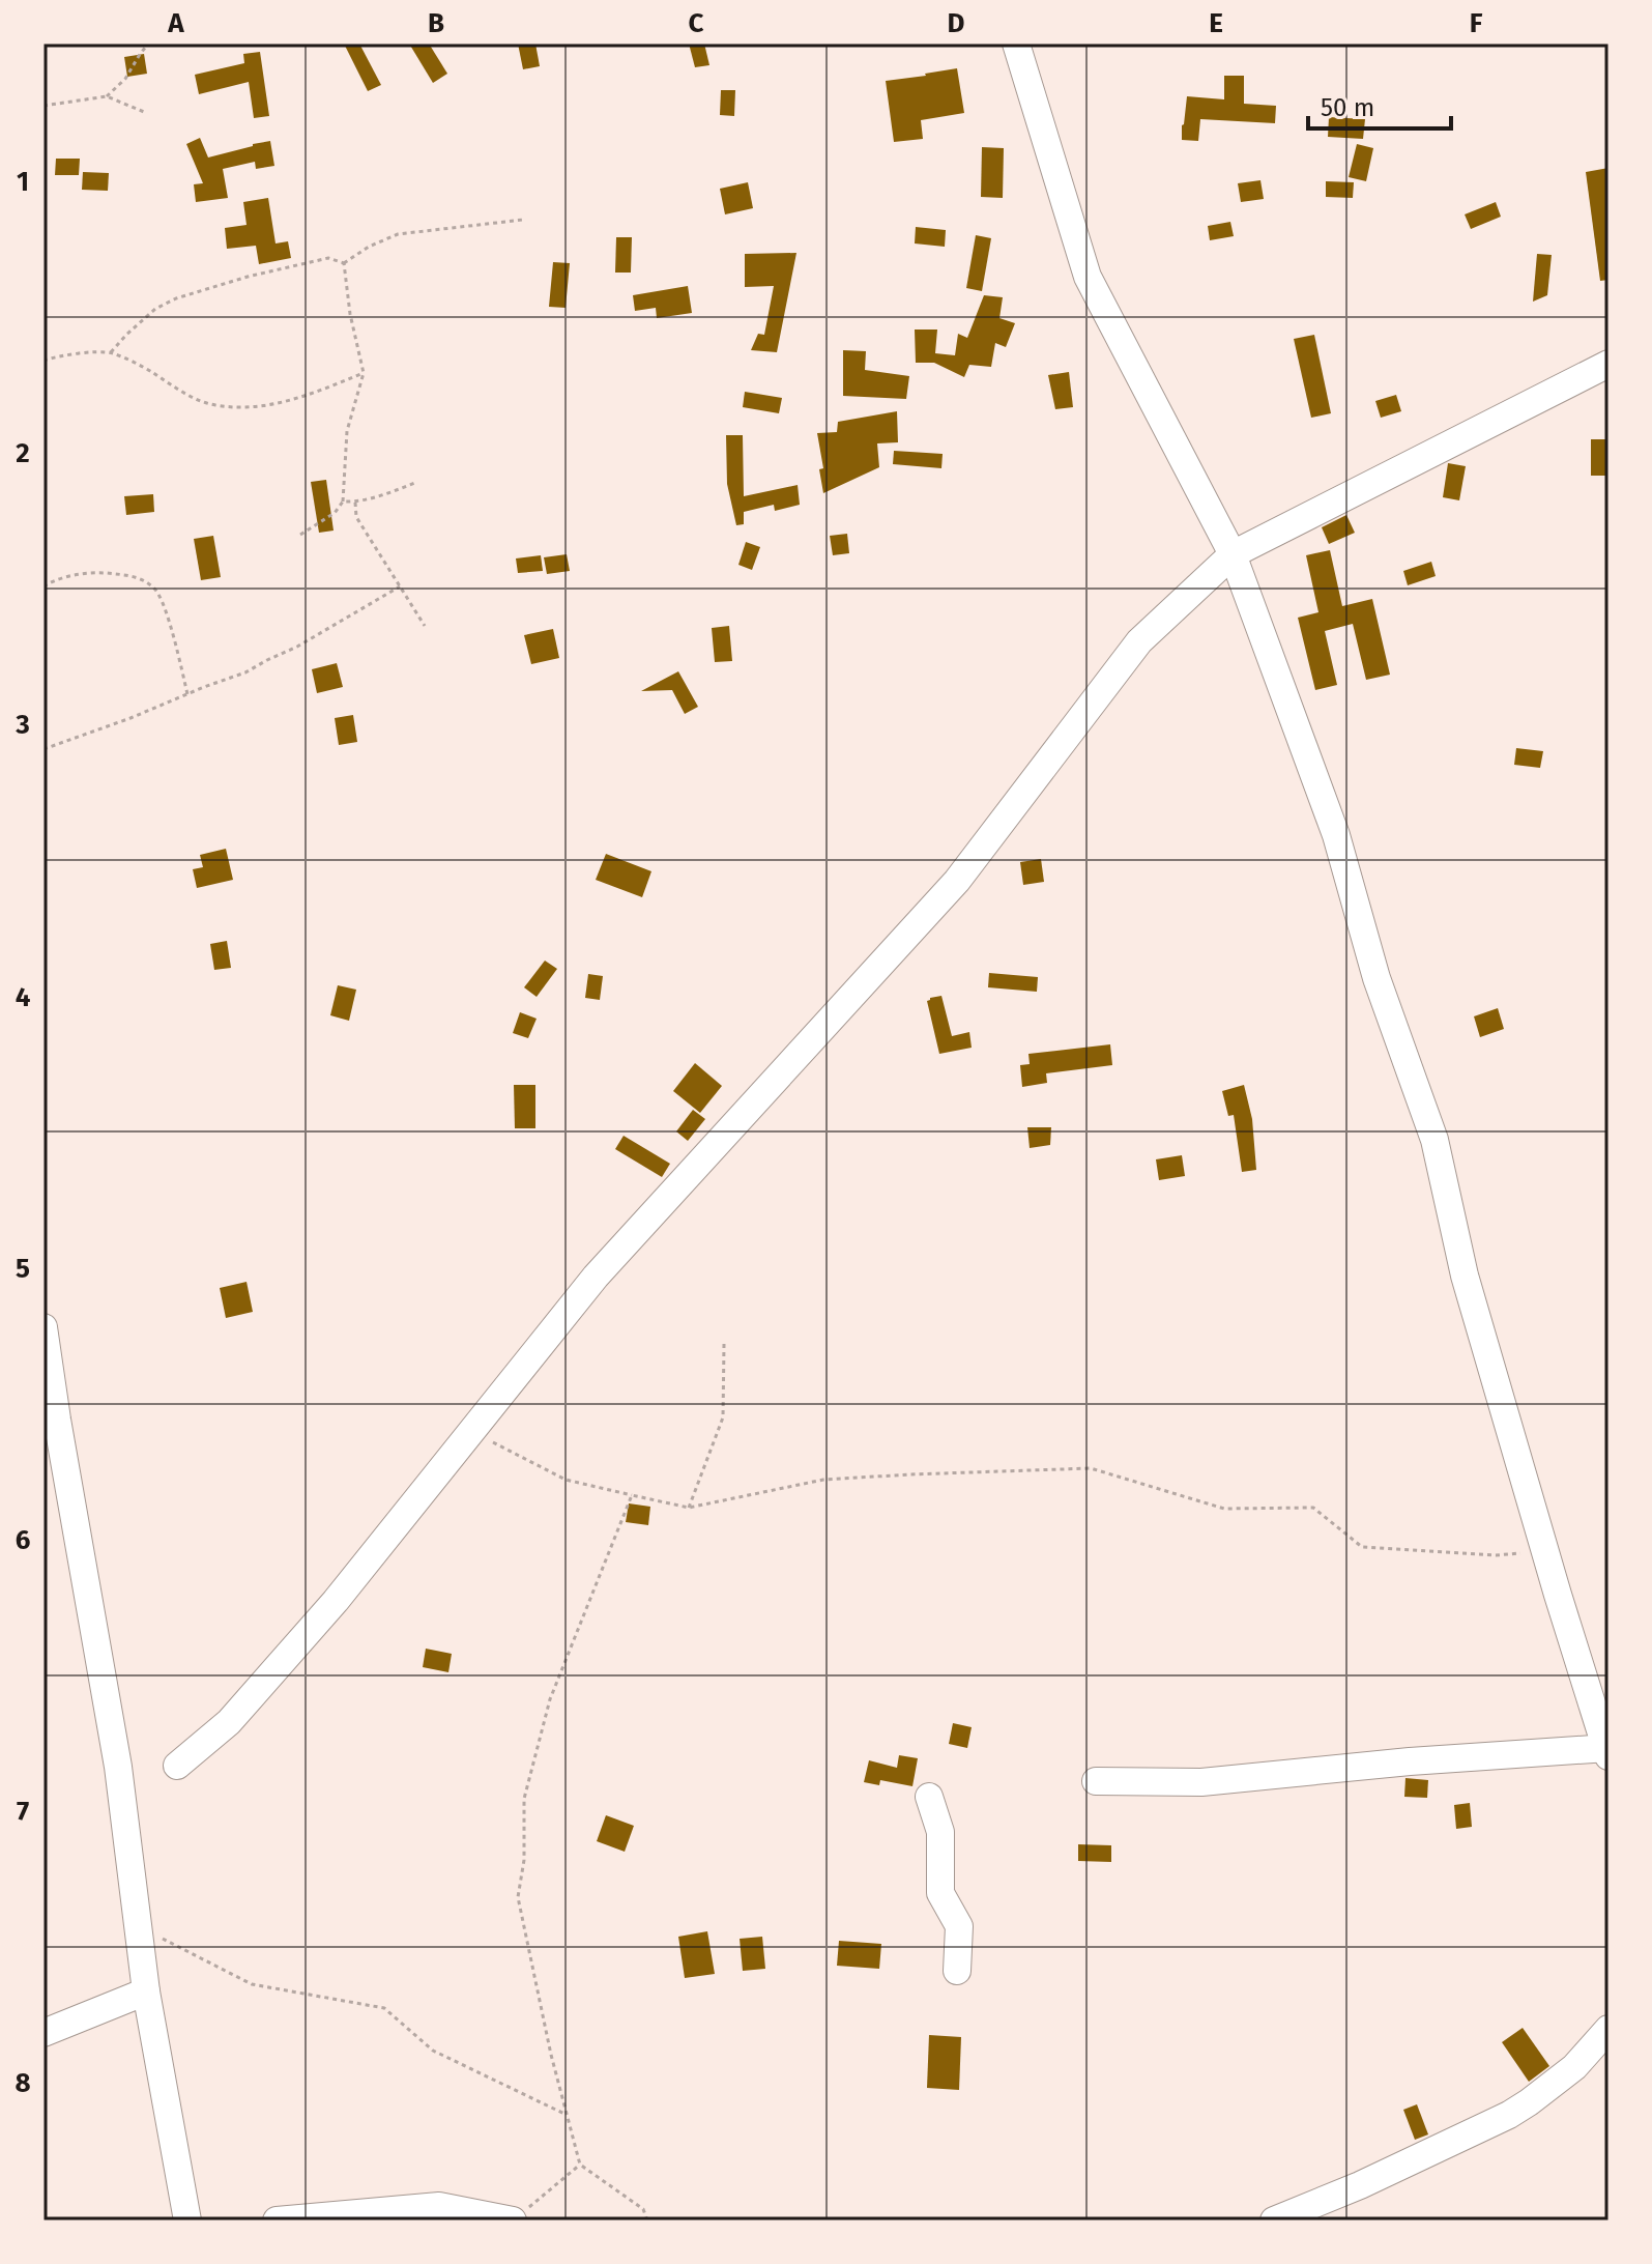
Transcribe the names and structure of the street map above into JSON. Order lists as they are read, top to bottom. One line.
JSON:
{"scale_bar":"50 m","grid":{"columns":["A","B","C","D","E","F"],"rows":["1","2","3","4","5","6","7","8"]}}
